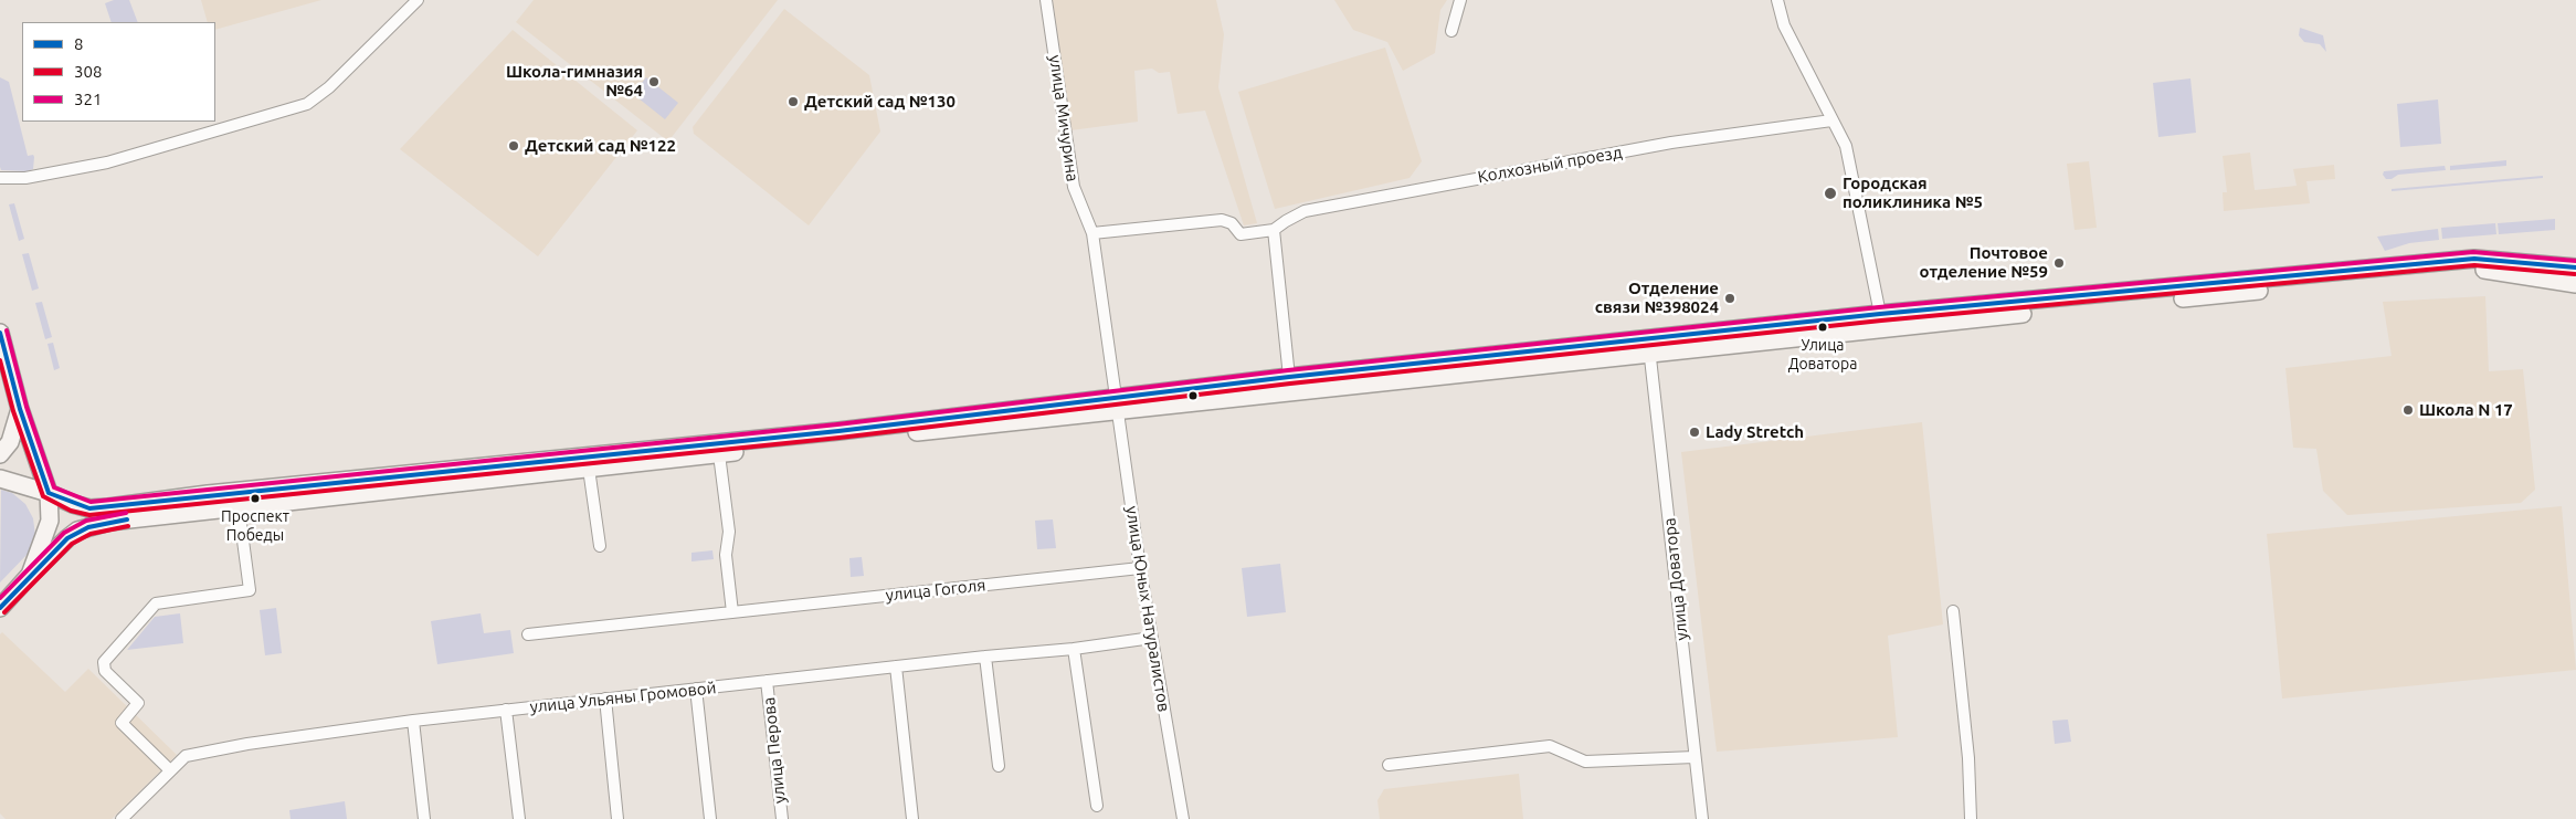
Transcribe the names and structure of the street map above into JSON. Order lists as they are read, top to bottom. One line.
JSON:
{"streets":{"street":["улица Мичурина","Колхозный проезд","улица Доватора","улица Гоголя","улица Юных Натуралистов","улица Ульяны Громовой","улица Перова"]},"crossings":[["улица Мичурина","Колхозный проезд"],["улица Мичурина","улица Юных Натуралистов"],["улица Гоголя","улица Юных Натуралистов"],["улица Юных Натуралистов","улица Ульяны Громовой"],["улица Ульяны Громовой","улица Перова"]],"places":["Школа-гимназия №64","Детский сад №130","Детский сад №122","Городская поликлиника №5","Почтовое отделение №59","Отделение связи №398024","Улица Доватора","Школа N 17","Lady Stretch","Проспект Победы"],"lines":["transit line 321","transit line 8","transit line 308"],"legend":["8","308","321"]}
